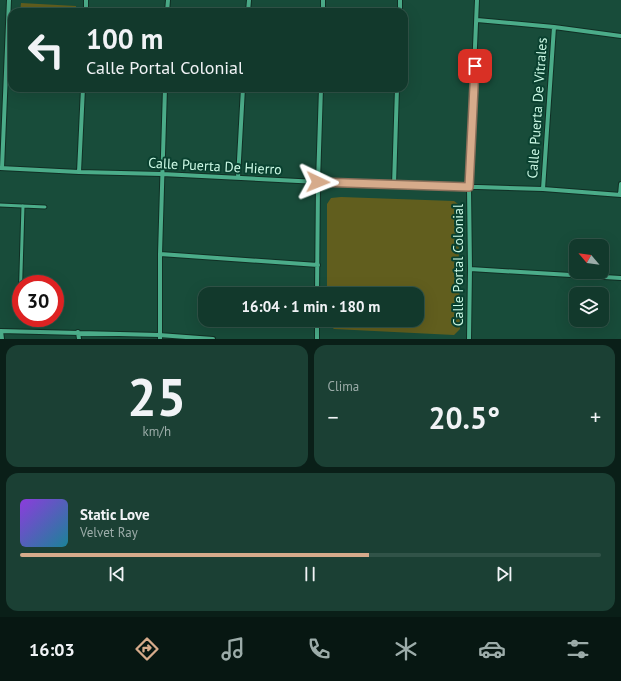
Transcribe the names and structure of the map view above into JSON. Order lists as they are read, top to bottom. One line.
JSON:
{"streets":{"street":["Calle Puerta De Vitrales","Calle Puerta De Hierro","Calle Portal Colonial"]},"crossings":[["Calle Puerta De Vitrales","Calle Puerta De Hierro"],["Calle Puerta De Hierro","Calle Portal Colonial"]],"north":"top left","page":{"turn":["100 m","Calle Portal Colonial"],"limit":"30","trip":"16:04 · 1 min · 180 m","tile":[["25","km/h"],"Clima"],"heat":["−","20.5°","+"],"song":["Static Love","Velvet Ray"],"tabs":"16:03"}}
